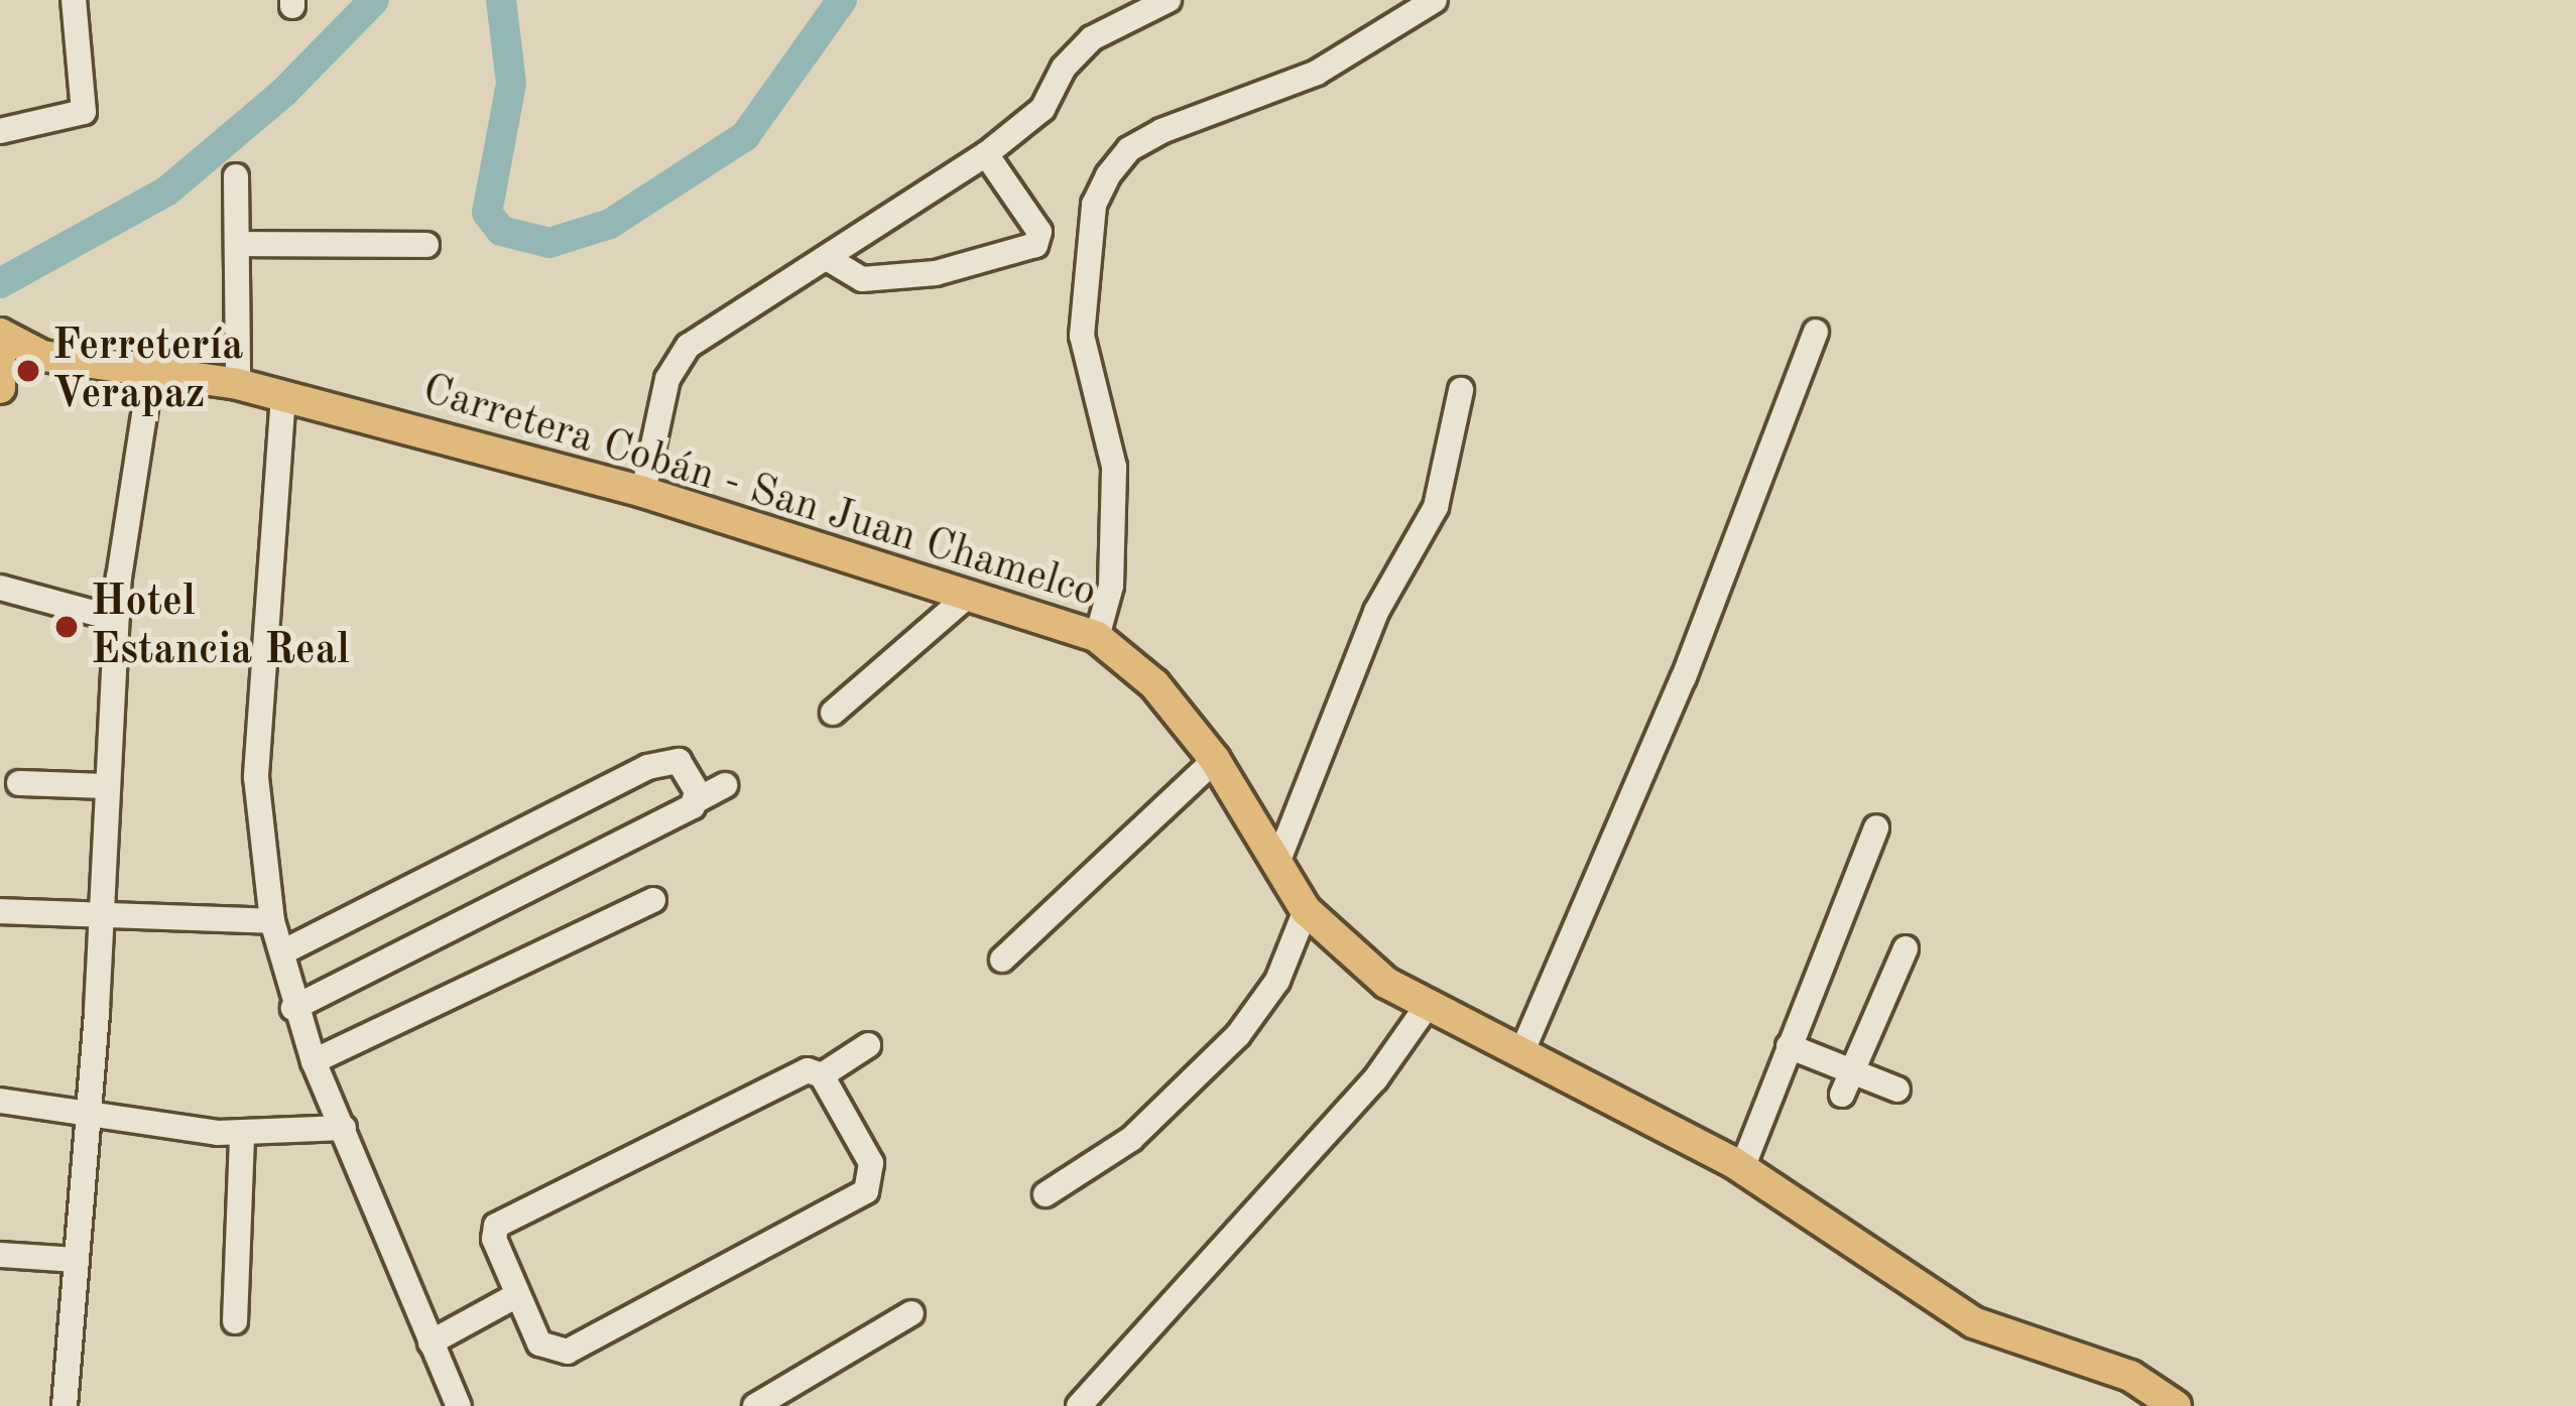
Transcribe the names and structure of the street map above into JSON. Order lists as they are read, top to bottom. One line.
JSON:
{"streets":{"main road":["Carretera Cobán - San Juan Chamelco"]},"places":["Ferretería Verapaz","Hotel Estancia Real"]}
